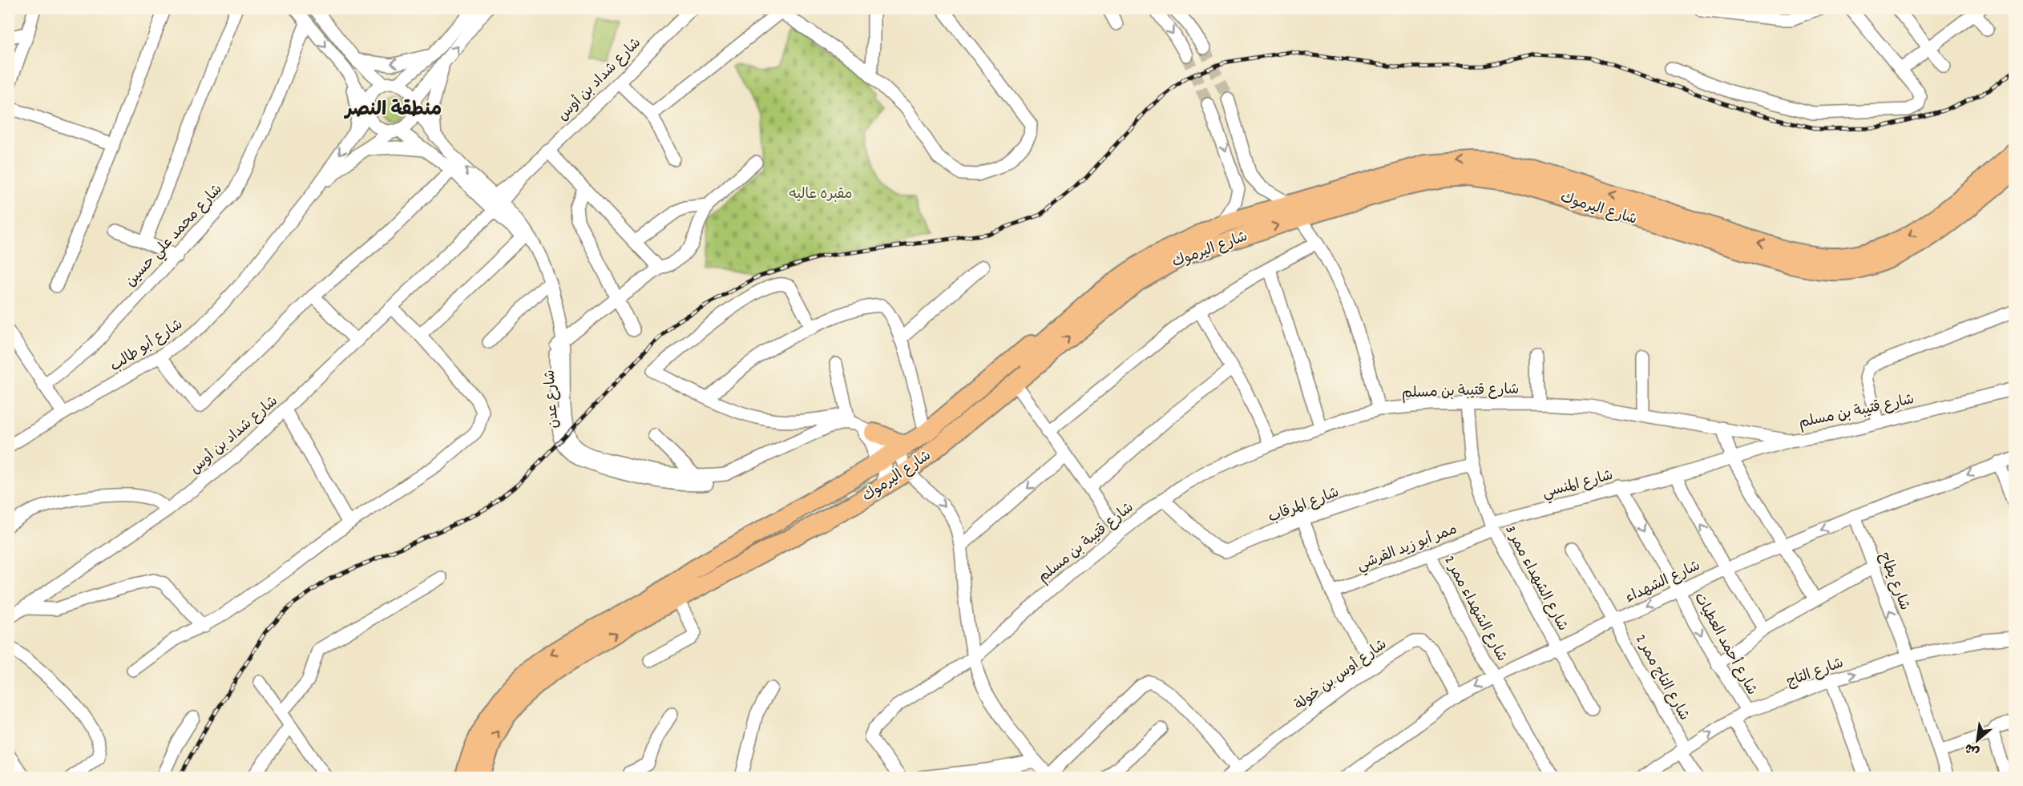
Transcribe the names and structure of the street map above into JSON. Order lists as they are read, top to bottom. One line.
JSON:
{"streets":{"highway":["شارع اليرموك"],"street":["شارع شداد بن أوس","شارع محمد علي حسين","شارع أبو طالب","شارع قتيبة بن مسلم","شارع عدن","شارع المنسي","شارع المرقاب","ممر أبو زيد القرشي","شارع الشهداء ممر 3","شارع الشهداء","شارع يطاح","شارع الشهداء ممر 2","شارع أحمد العطيات","شارع التاج","شارع أوس بن خولة","شارع التاج ممر 2"]},"crossings":[["شارع شداد بن أوس","شارع عدن"],["شارع أبو طالب","شارع عدن"],["شارع قتيبة بن مسلم","شارع المنسي"],["شارع قتيبة بن مسلم","شارع المرقاب"],["شارع المنسي","ممر أبو زيد القرشي"],["شارع المنسي","شارع الشهداء ممر 3"],["شارع المنسي","شارع أحمد العطيات"],["ممر أبو زيد القرشي","شارع الشهداء ممر 3"],["ممر أبو زيد القرشي","شارع الشهداء ممر 2"],["شارع الشهداء ممر 3","شارع الشهداء"],["شارع الشهداء","شارع يطاح"],["شارع الشهداء","شارع الشهداء ممر 2"],["شارع الشهداء","شارع أحمد العطيات"],["شارع الشهداء","شارع أوس بن خولة"],["شارع الشهداء","شارع التاج ممر 2"],["شارع يطاح","شارع التاج"],["شارع أحمد العطيات","شارع التاج"],["شارع التاج","شارع التاج ممر 2"]],"one_way":["شارع الشهداء"],"districts":["منطقة النصر"],"parks":["مقبره عاليه"],"north":"bottom left"}
